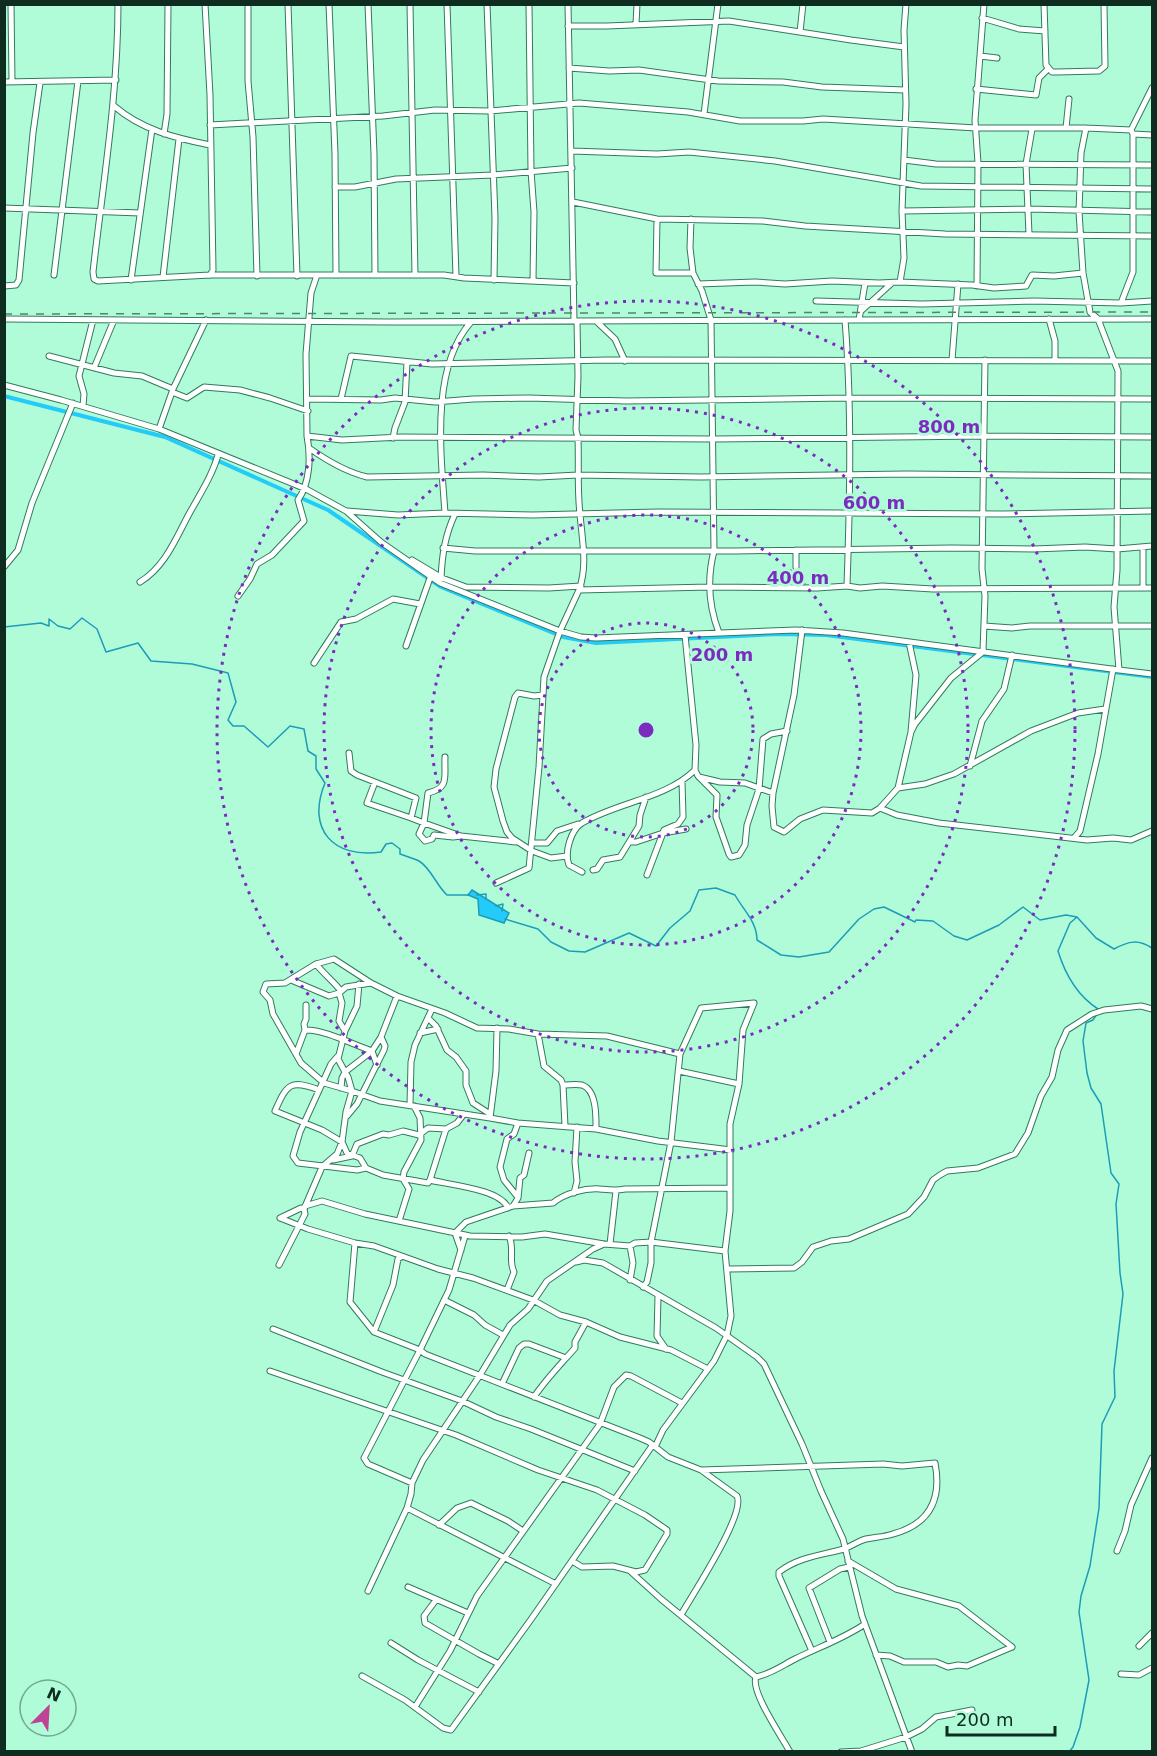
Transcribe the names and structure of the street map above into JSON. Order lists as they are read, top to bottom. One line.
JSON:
{"scale_bar":"200 m","north":"top right","rings":["800 m","600 m","400 m","200 m"]}
